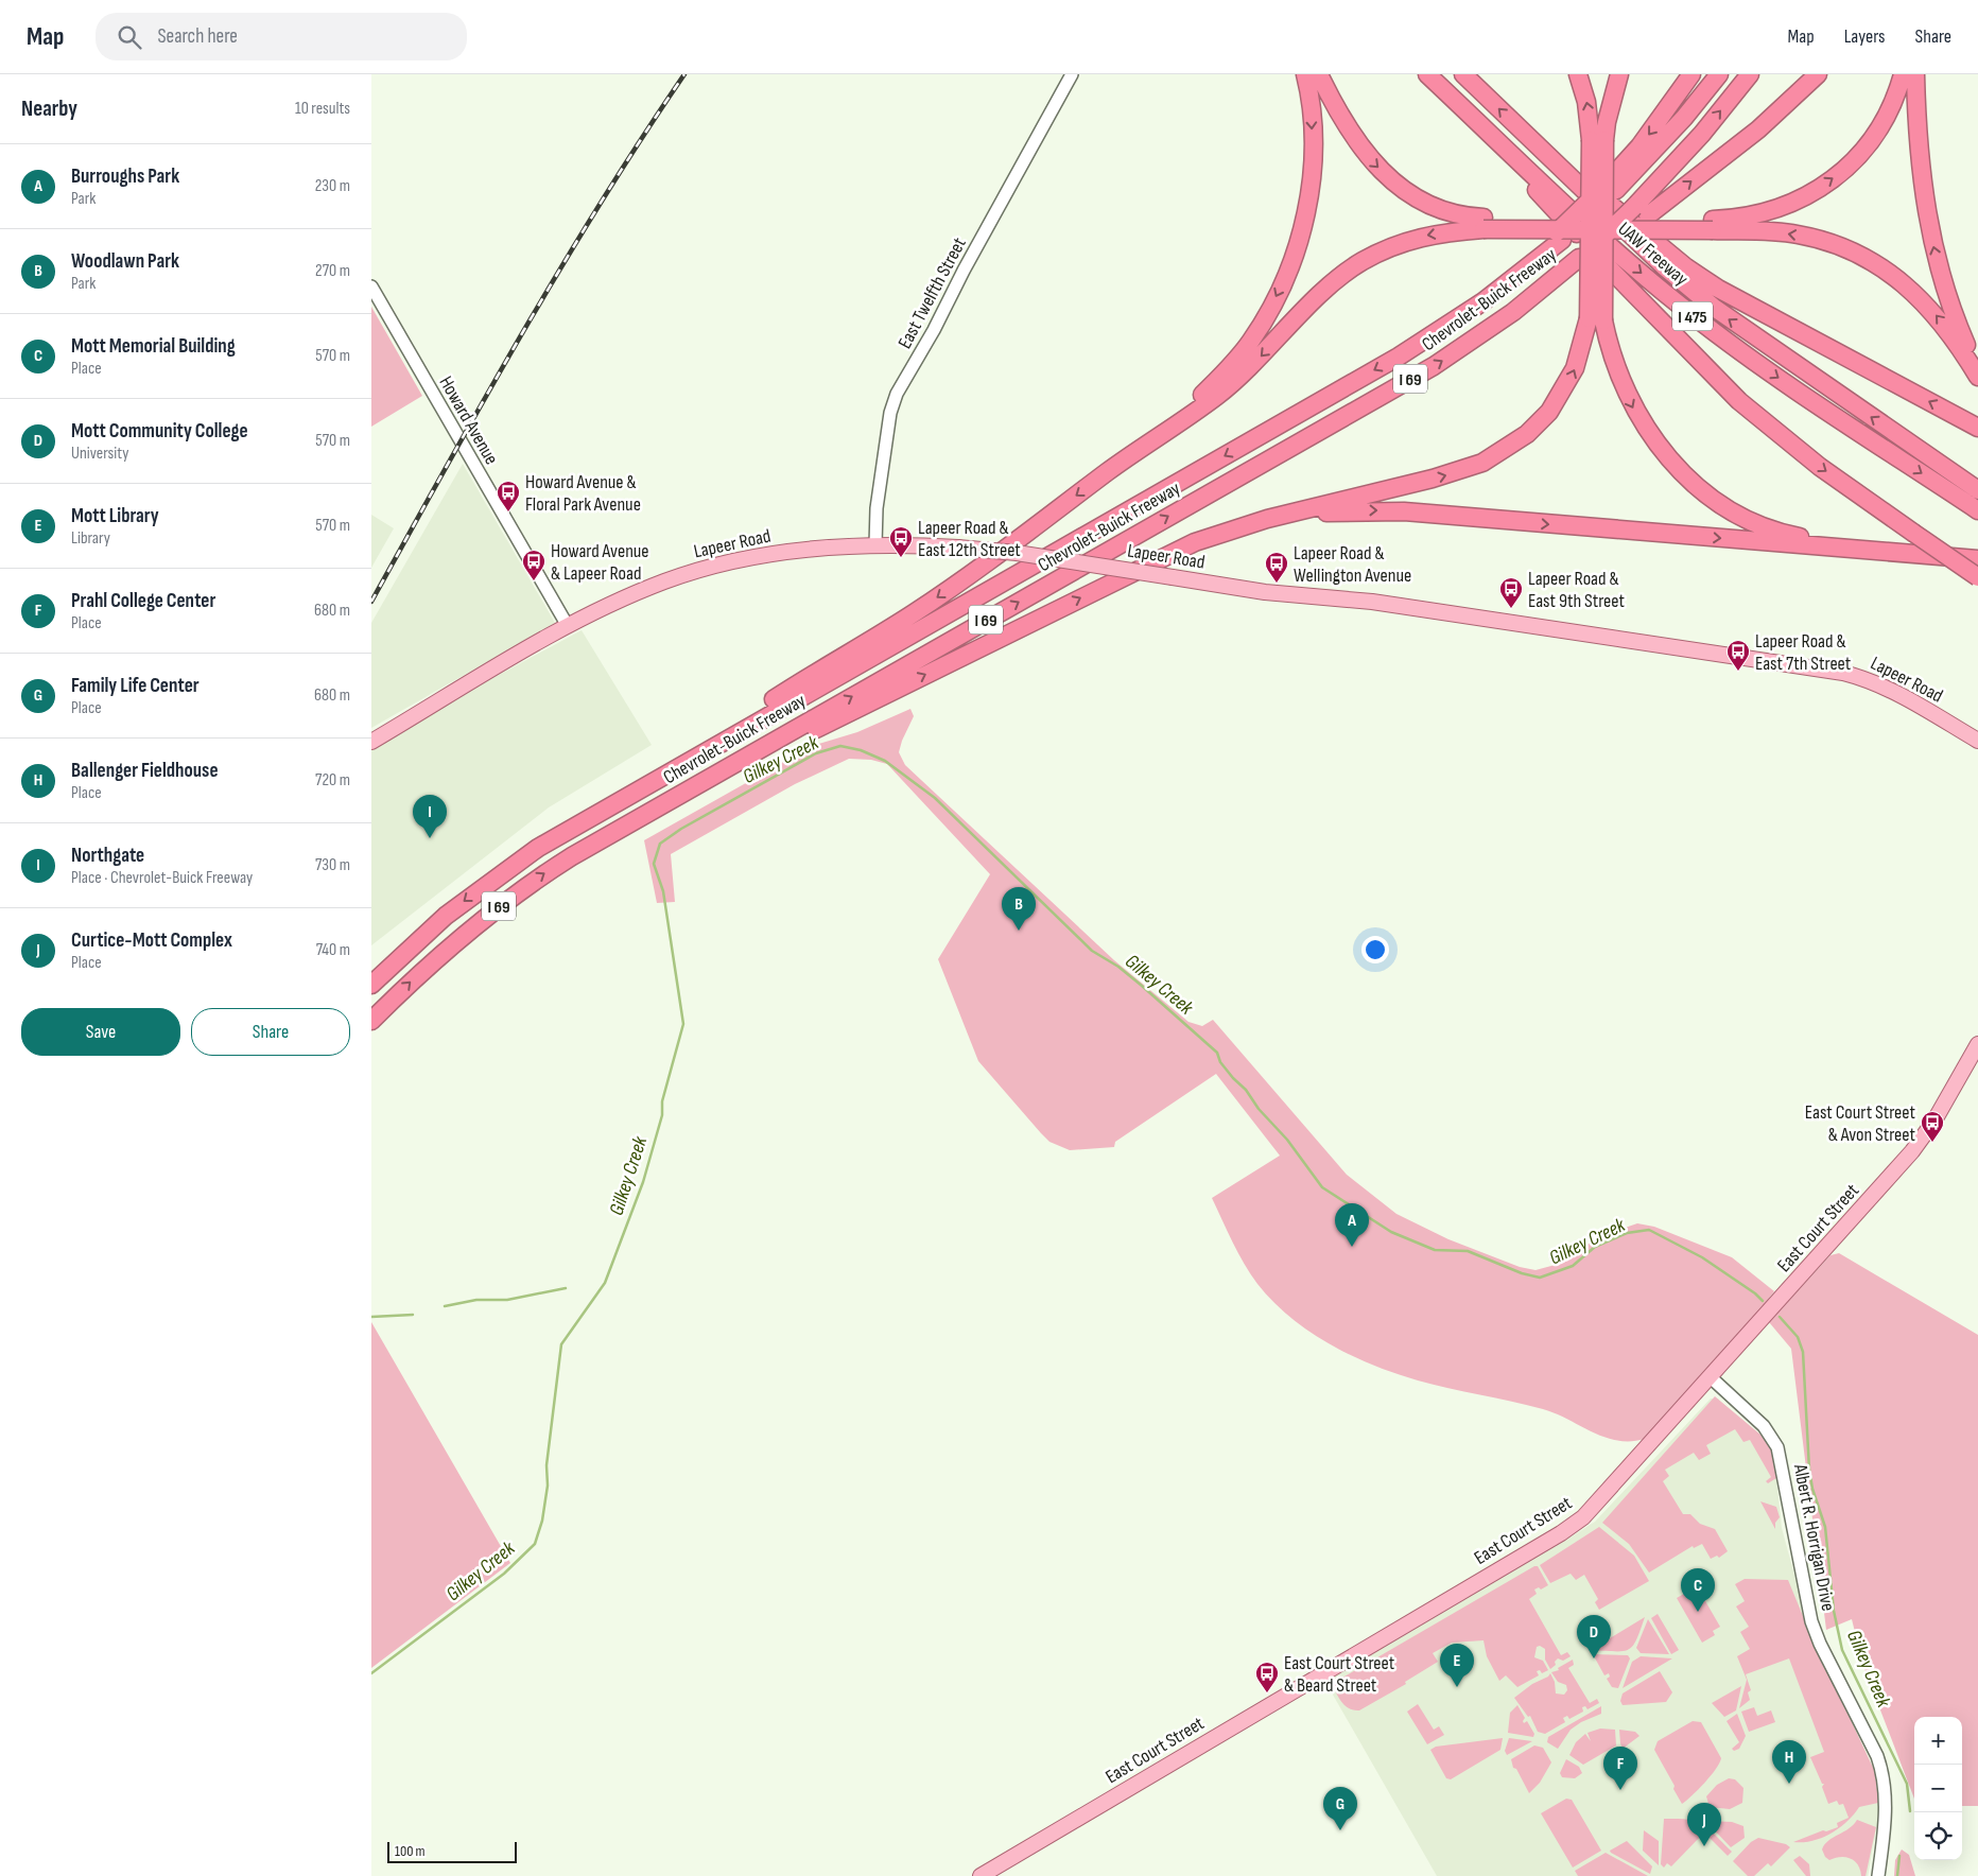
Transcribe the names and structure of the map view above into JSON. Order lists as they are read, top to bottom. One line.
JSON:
{"streets":{"highway":["UAW Freeway","Chevrolet-Buick Freeway","I 475","I 69"],"main road":["Lapeer Road","East Court Street"],"street":["East Twelfth Street","Howard Avenue","Albert R. Horrigan Drive"]},"crossings":[["East Twelfth Street","Lapeer Road"],["Howard Avenue","Lapeer Road"],["East Court Street","Albert R. Horrigan Drive"]],"water":["Gilkey Creek"],"places":{"bus stop":["Howard Avenue & Floral Park Avenue","Lapeer Road & East 12th Street","Howard Avenue & Lapeer Road","Lapeer Road & Wellington Avenue","Lapeer Road & East 9th Street","Lapeer Road & East 7th Street","East Court Street & Avon Street","East Court Street & Beard Street"]},"scale_bar":"100 m","page":{"header":"Map","search":"Search here","nav":["Map","Layers","Share"],"heading":["Nearby","10 results"],"list":[{"mark":"A","name":"Burroughs Park","note":"Park","value":"230 m"},{"mark":"B","name":"Woodlawn Park","note":"Park","value":"270 m"},{"mark":"C","name":"Mott Memorial Building","note":"Place","value":"570 m"},{"mark":"D","name":"Mott Community College","note":"University","value":"570 m"},{"mark":"E","name":"Mott Library","note":"Library","value":"570 m"},{"mark":"F","name":"Prahl College Center","note":"Place","value":"680 m"},{"mark":"G","name":"Family Life Center","note":"Place","value":"680 m"},{"mark":"H","name":"Ballenger Fieldhouse","note":"Place","value":"720 m"},{"mark":"I","name":"Northgate","note":"Place · Chevrolet-Buick Freeway","value":"730 m"},{"mark":"J","name":"Curtice-Mott Complex","note":"Place","value":"740 m"}],"pins":["I","B","A","C","D","E","H","F","G","J"],"buttons":["Save","Share"],"map_buttons":["+","−"],"scale":"100 m"}}
